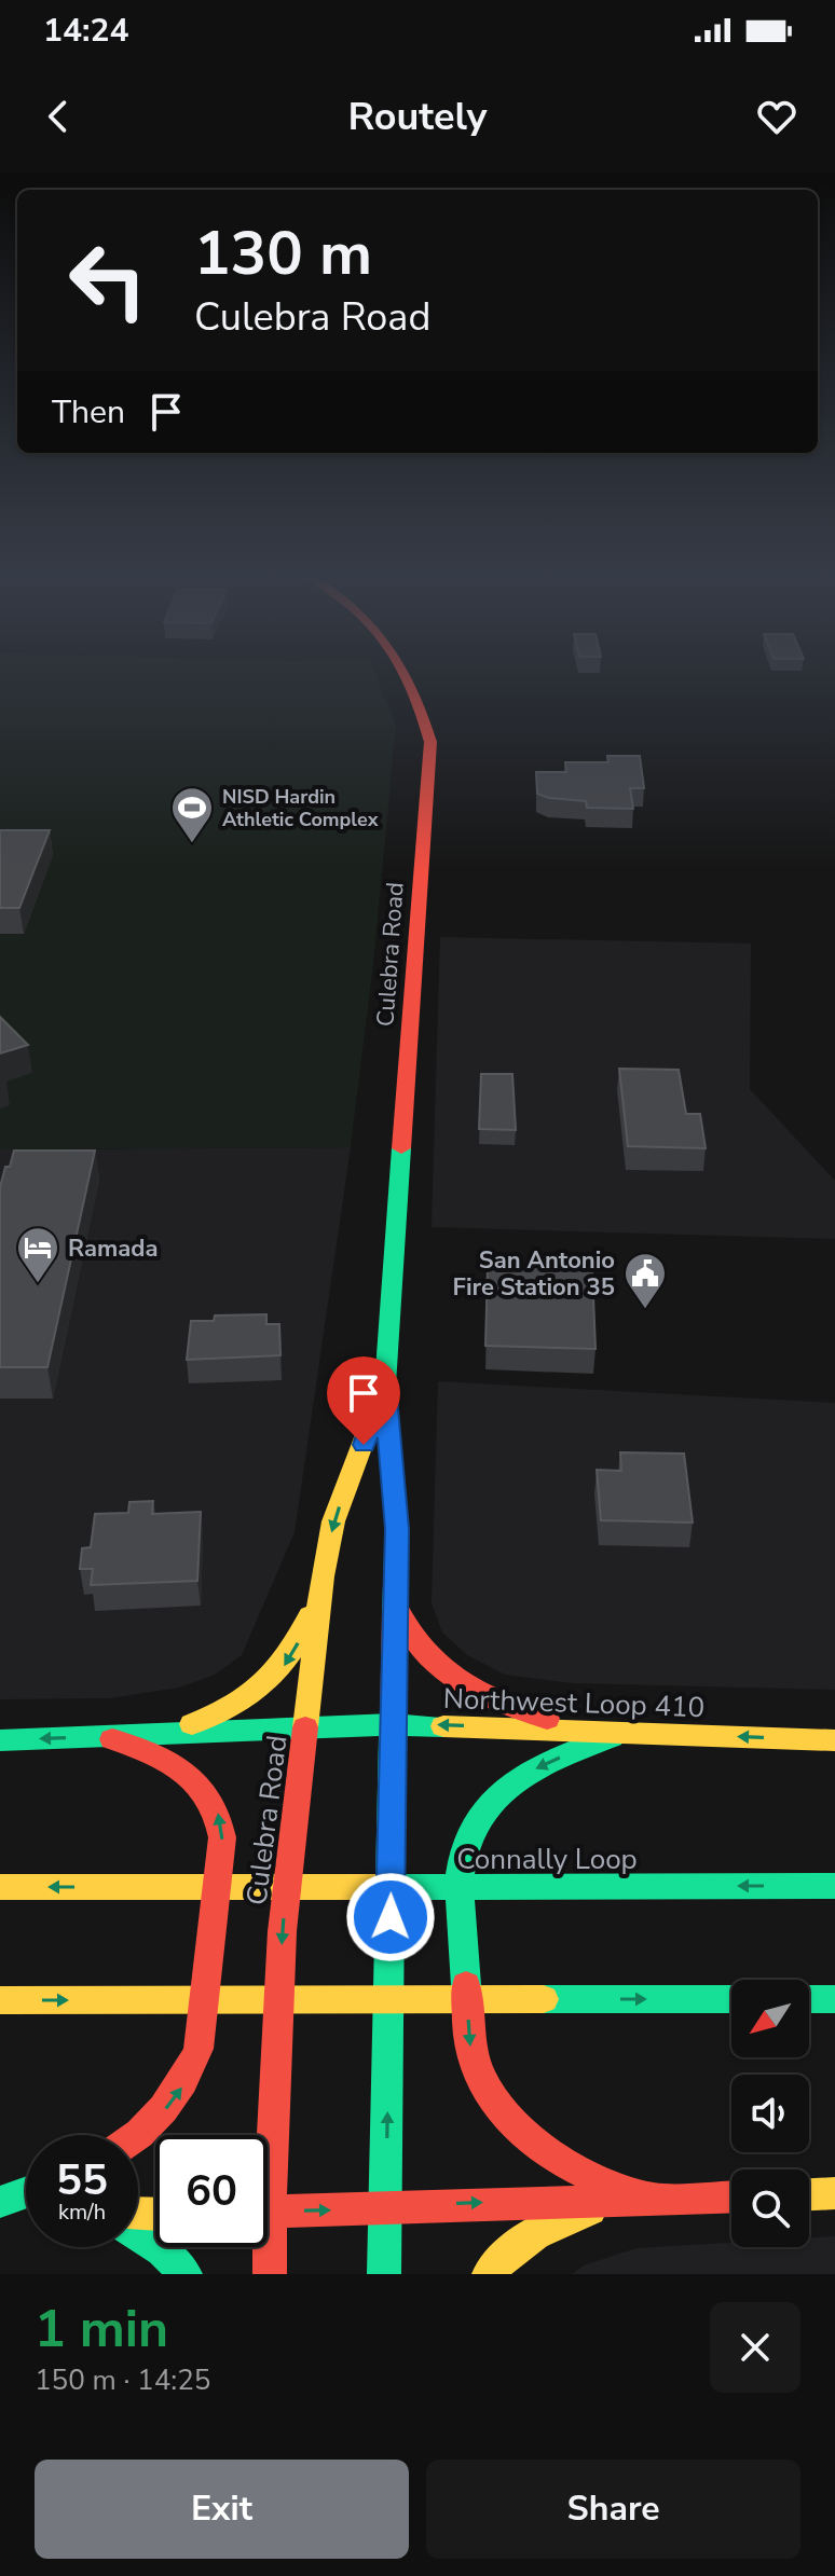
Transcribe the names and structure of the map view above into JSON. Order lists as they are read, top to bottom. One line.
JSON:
{"streets":{"main road":["Culebra Road","Northwest Loop 410","Connally Loop"]},"crossings":[["Culebra Road","Northwest Loop 410"]],"one_way":["Northwest Loop 410"],"places":{"sports":["NISD Hardin Athletic Complex"],"hotel":["Ramada"],"public building":["San Antonio Fire Station 35"]},"north":"bottom left","page":{"status":"14:24","header":"Routely","turn":["130 m","Culebra Road"],"then":"Then","speed":"55 km/h","limit":"60","heading":["1 min","150 m · 14:25"],"buttons":["Exit","Share"]}}
